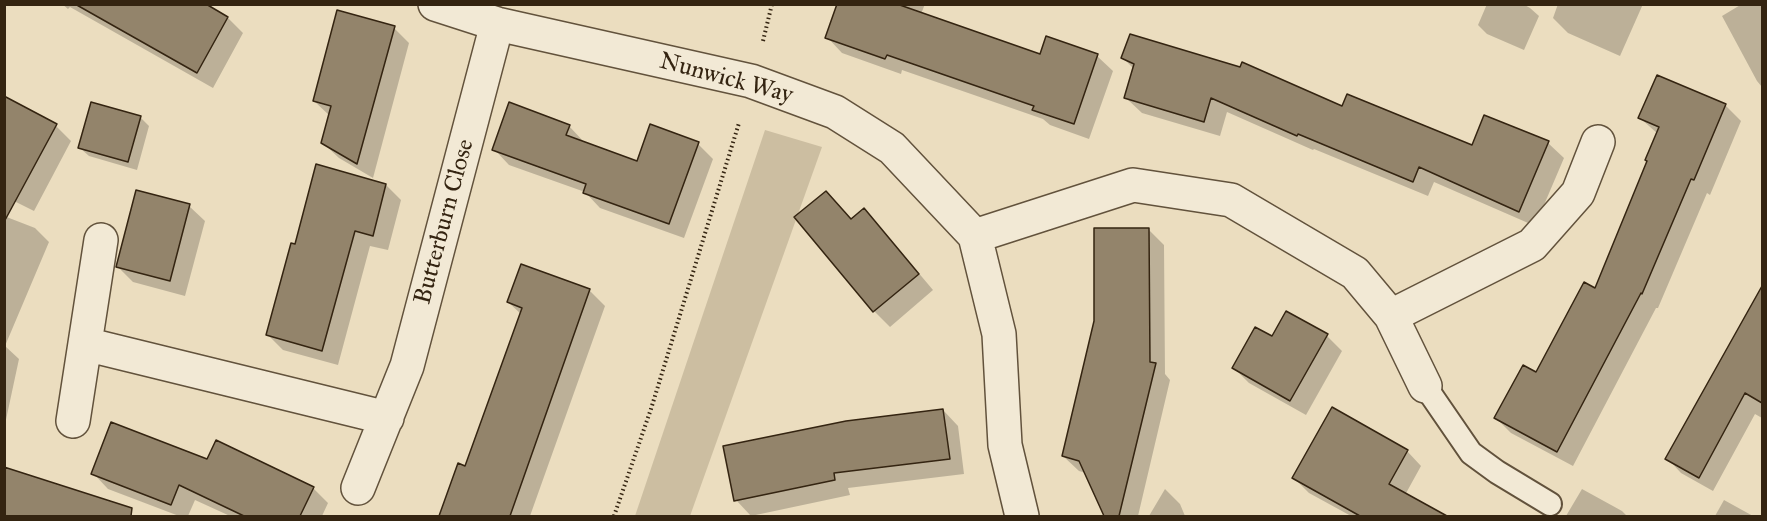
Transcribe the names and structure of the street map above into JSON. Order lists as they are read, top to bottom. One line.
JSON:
{"streets":{"street":["Nunwick Way","Butterburn Close"]},"crossings":[["Nunwick Way","Butterburn Close"]]}
